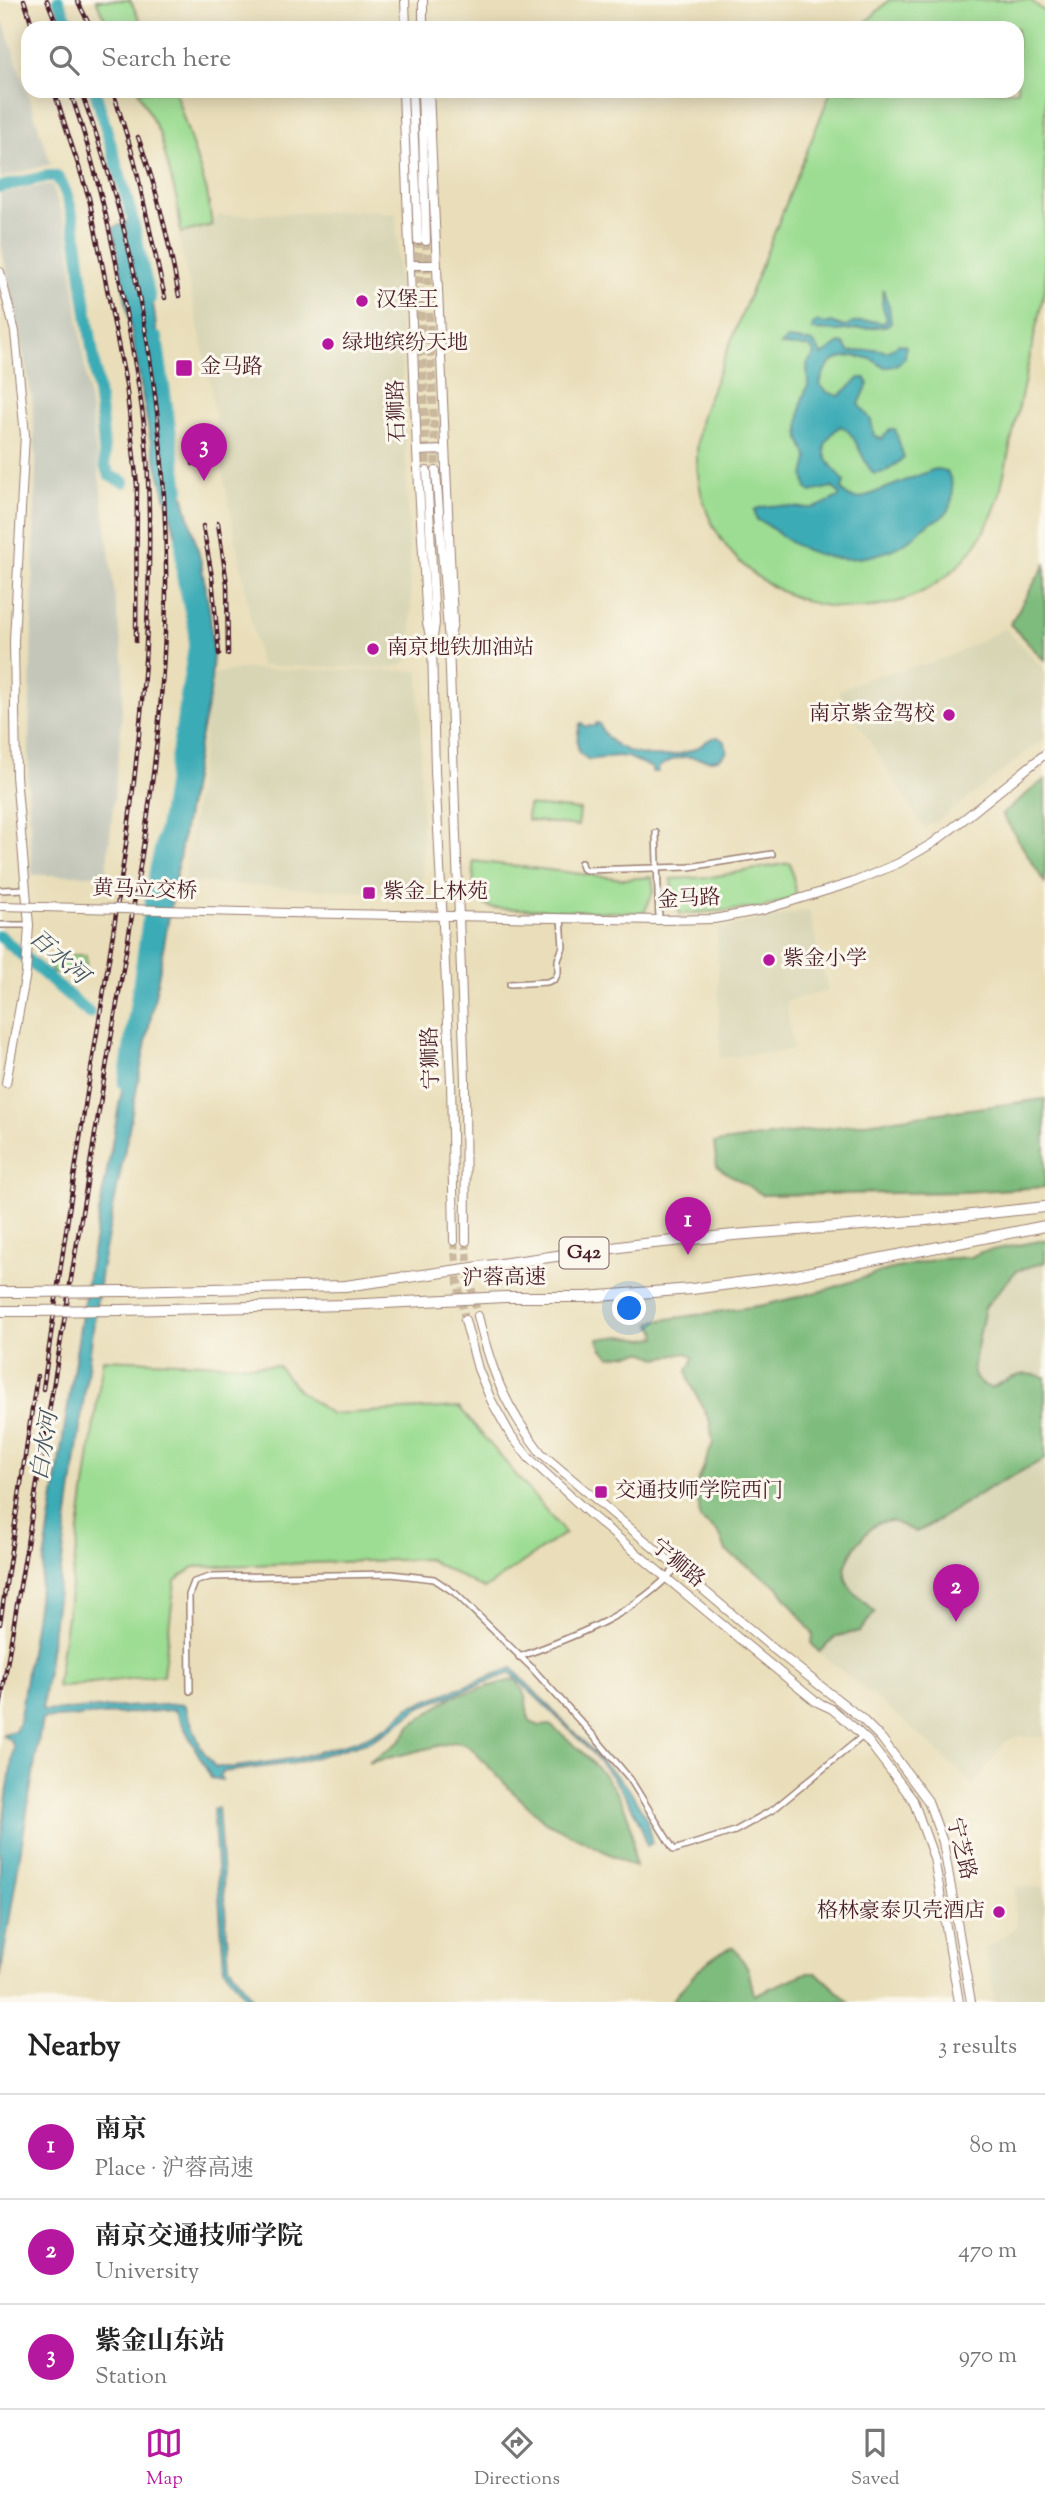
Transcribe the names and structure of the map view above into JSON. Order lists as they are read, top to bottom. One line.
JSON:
{"streets":{"highway":["G42","沪蓉高速"],"main road":["石狮路","黄马立交桥","金马路","宁狮路","宁芝路"]},"crossings":[["石狮路","金马路"],["石狮路","宁狮路"],["黄马立交桥","金马路"],["金马路","宁狮路"],["宁狮路","宁芝路"]],"water":["百水河","白水河"],"places":{"other":["汉堡王","绿地缤纷天地","南京地铁加油站","南京紫金驾校","紫金小学","格林豪泰贝壳酒店"],"transit":["金马路","紫金上林苑","交通技师学院西门"]},"page":{"search":"Search here","pins":["3","1","2"],"heading":["Nearby","3 results"],"list":[{"mark":"1","name":"南京","note":"Place · 沪蓉高速","value":"80 m"},{"mark":"2","name":"南京交通技师学院","note":"University","value":"470 m"},{"mark":"3","name":"紫金山东站","note":"Station","value":"970 m"}],"nav":["Map","Directions","Saved"]}}
